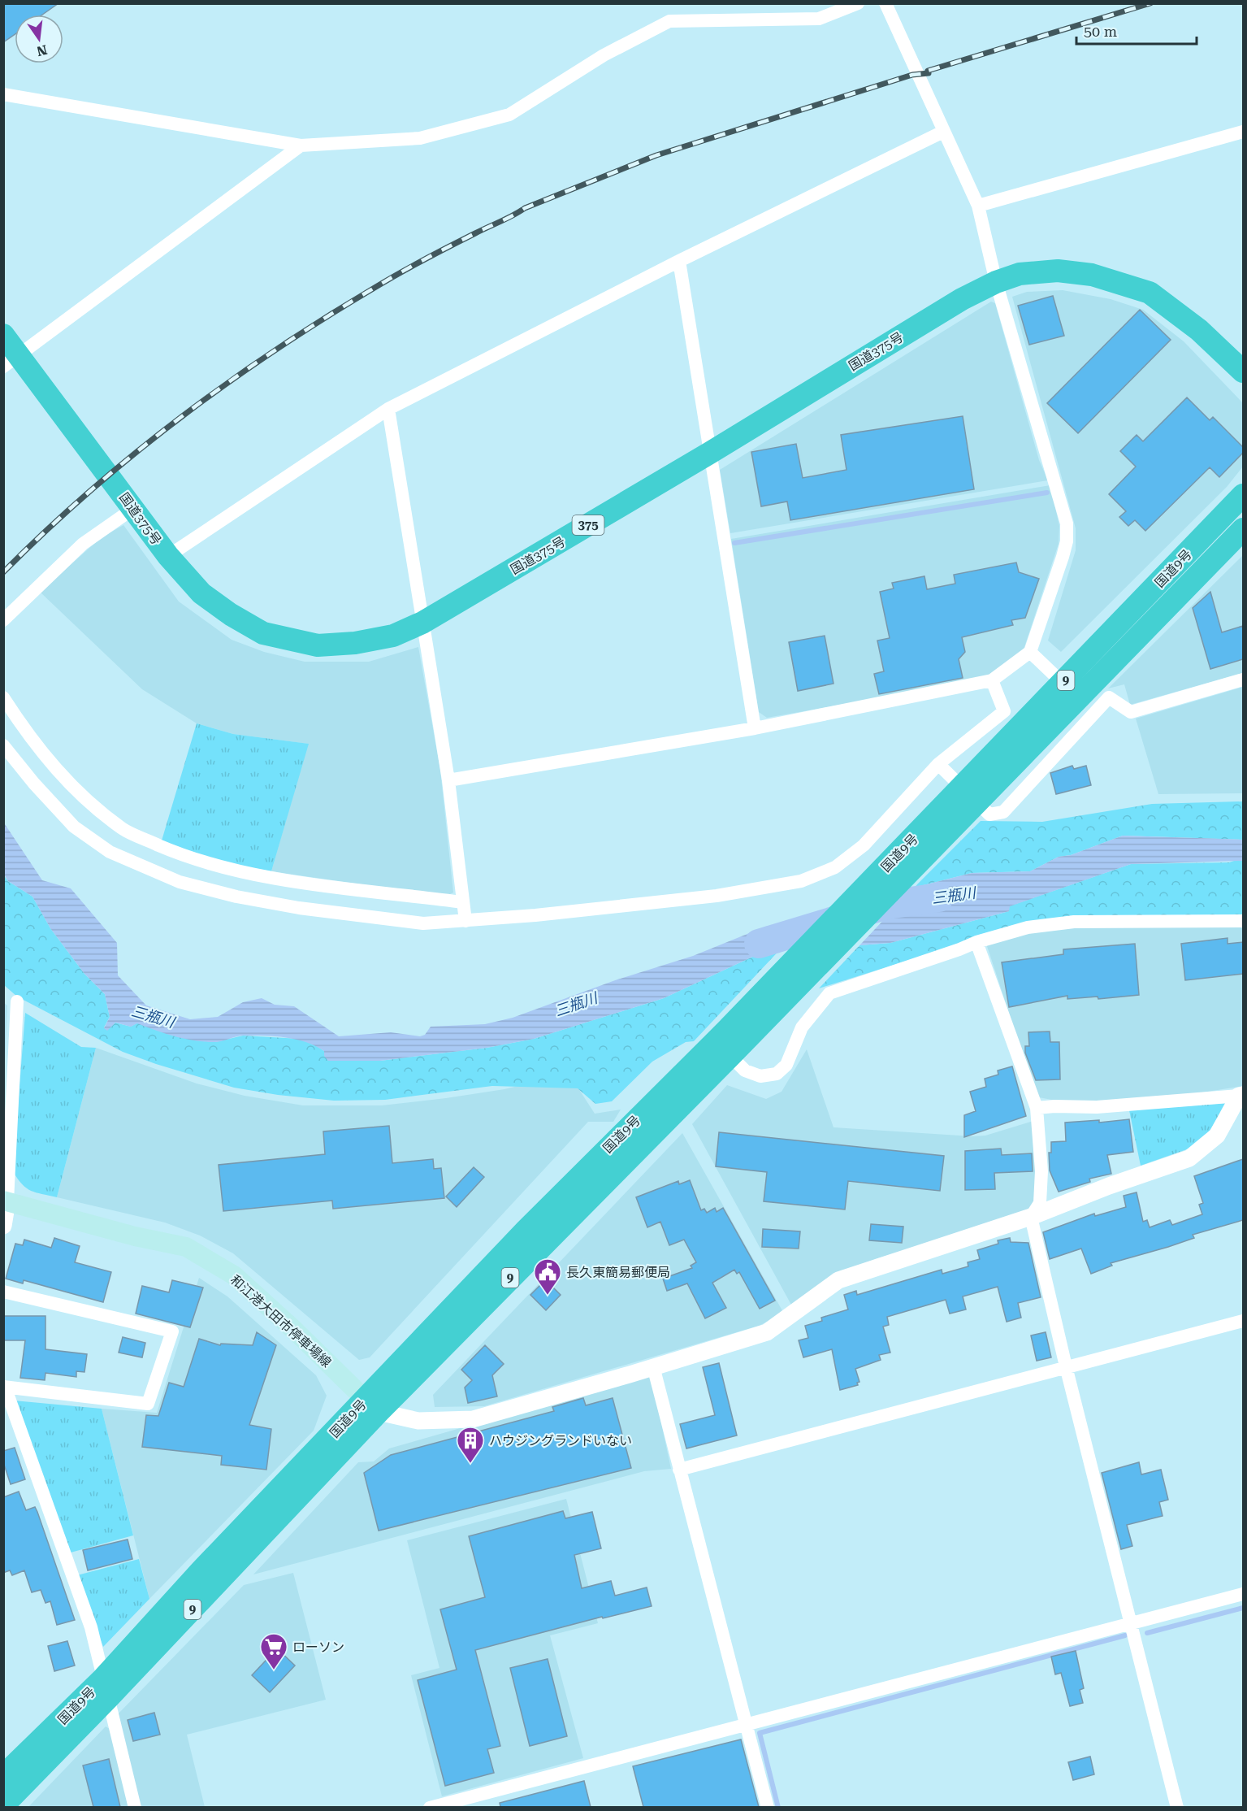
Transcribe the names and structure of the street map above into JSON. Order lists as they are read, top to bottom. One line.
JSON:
{"streets":{"highway":["国道375号","375","国道9号","9"],"main road":["和江港大田市停車場線"]},"crossings":[["国道9号","和江港大田市停車場線"]],"water":["三瓶川"],"places":{"public building":["長久東簡易郵便局"],"building":["ハウジングランドいない"],"supermarket":["ローソン"]},"scale_bar":"50 m","north":"bottom"}
